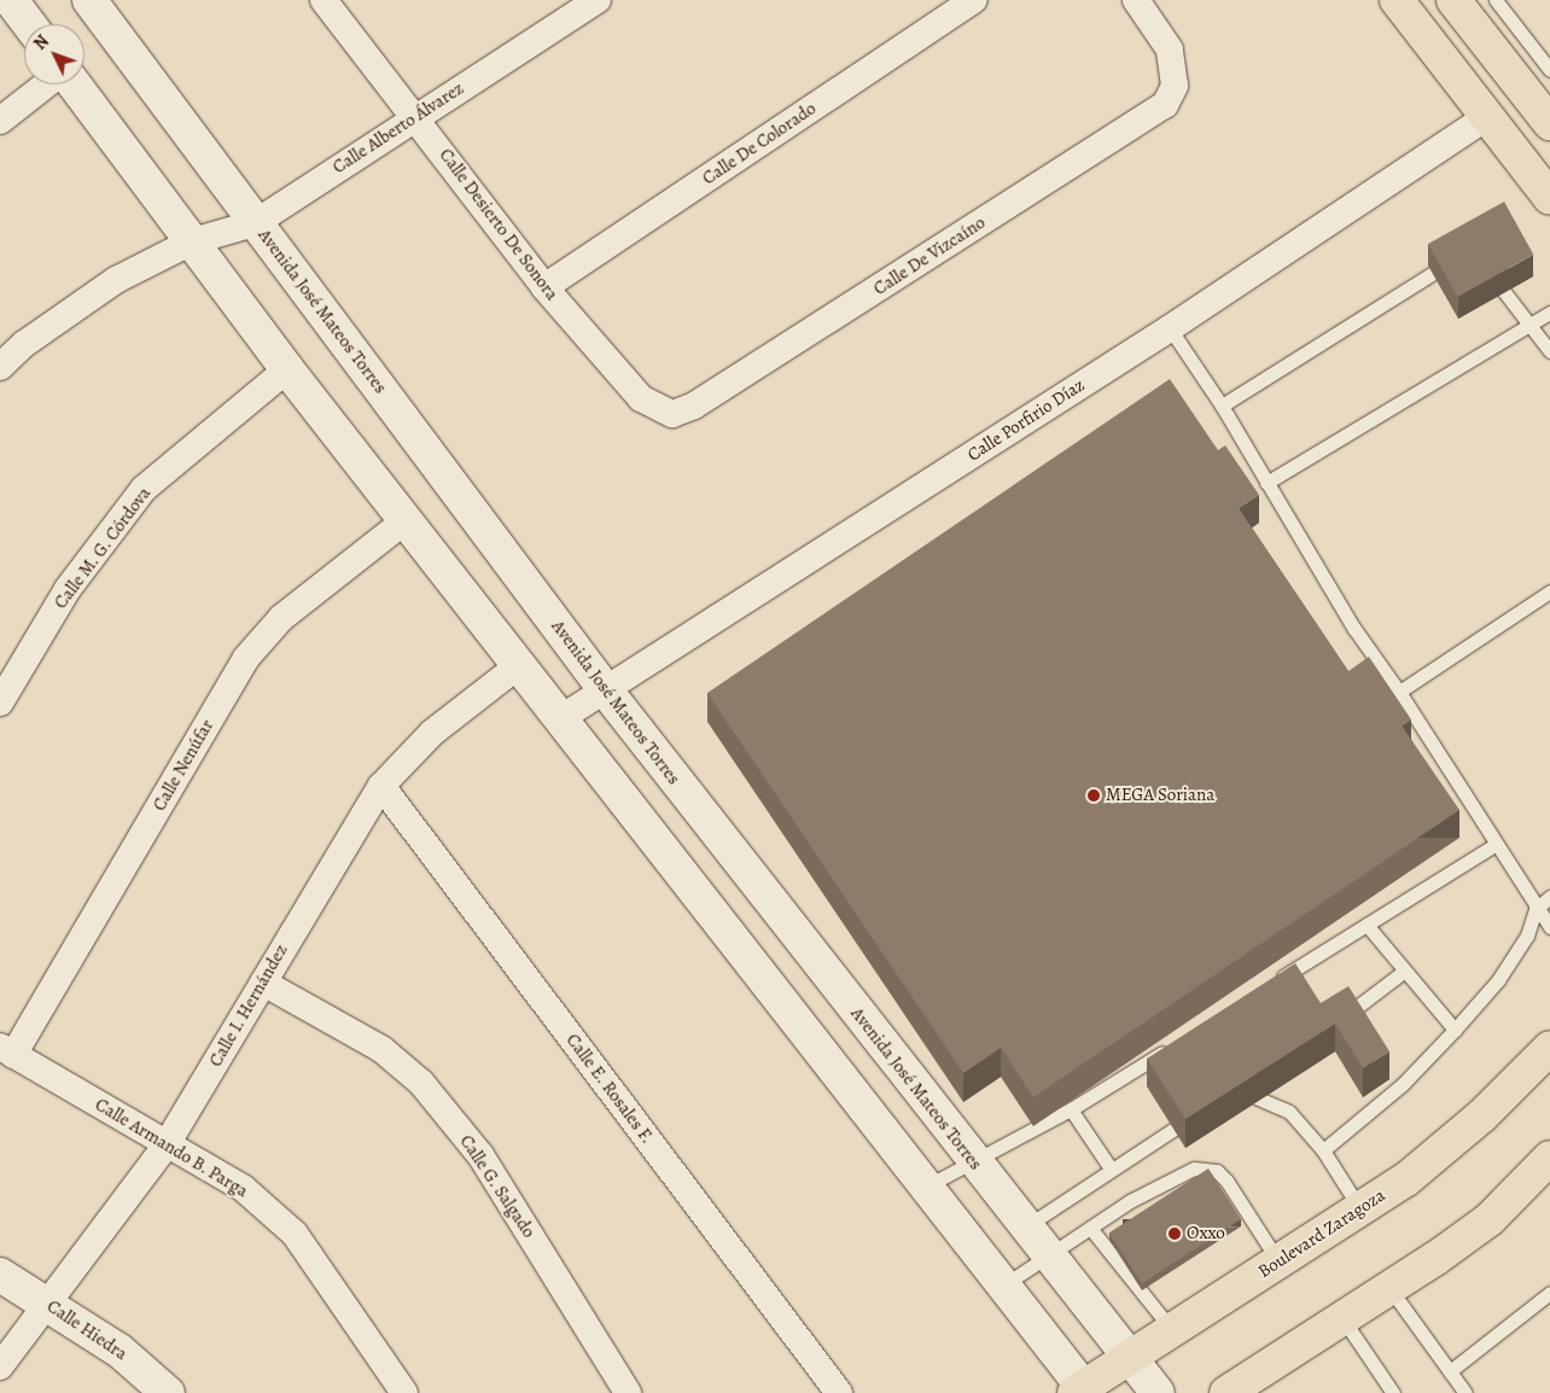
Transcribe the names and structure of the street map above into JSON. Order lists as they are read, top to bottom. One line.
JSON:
{"streets":{"main road":["Boulevard Zaragoza"],"street":["Calle Alberto Álvarez","Calle De Colorado","Calle Desierto De Sonora","Calle De Vizcaíno","Avenida José Mateos Torres","Calle Porfirio Díaz","Calle M. G. Córdova","Calle Nenúfar","Calle I. Hernández","Calle E. Rosales F.","Calle Armando B. Parga","Calle G. Salgado","Calle Hiedra"]},"crossings":[["Calle Alberto Álvarez","Calle Desierto De Sonora"],["Calle Alberto Álvarez","Avenida José Mateos Torres"],["Calle De Colorado","Calle Desierto De Sonora"],["Calle Desierto De Sonora","Calle De Vizcaíno"],["Avenida José Mateos Torres","Calle Porfirio Díaz"],["Avenida José Mateos Torres","Boulevard Zaragoza"],["Calle Nenúfar","Calle Armando B. Parga"],["Calle I. Hernández","Calle E. Rosales F."],["Calle I. Hernández","Calle Armando B. Parga"],["Calle I. Hernández","Calle G. Salgado"],["Calle I. Hernández","Calle Hiedra"]],"places":["MEGA Soriana","Oxxo"],"north":"top left"}
